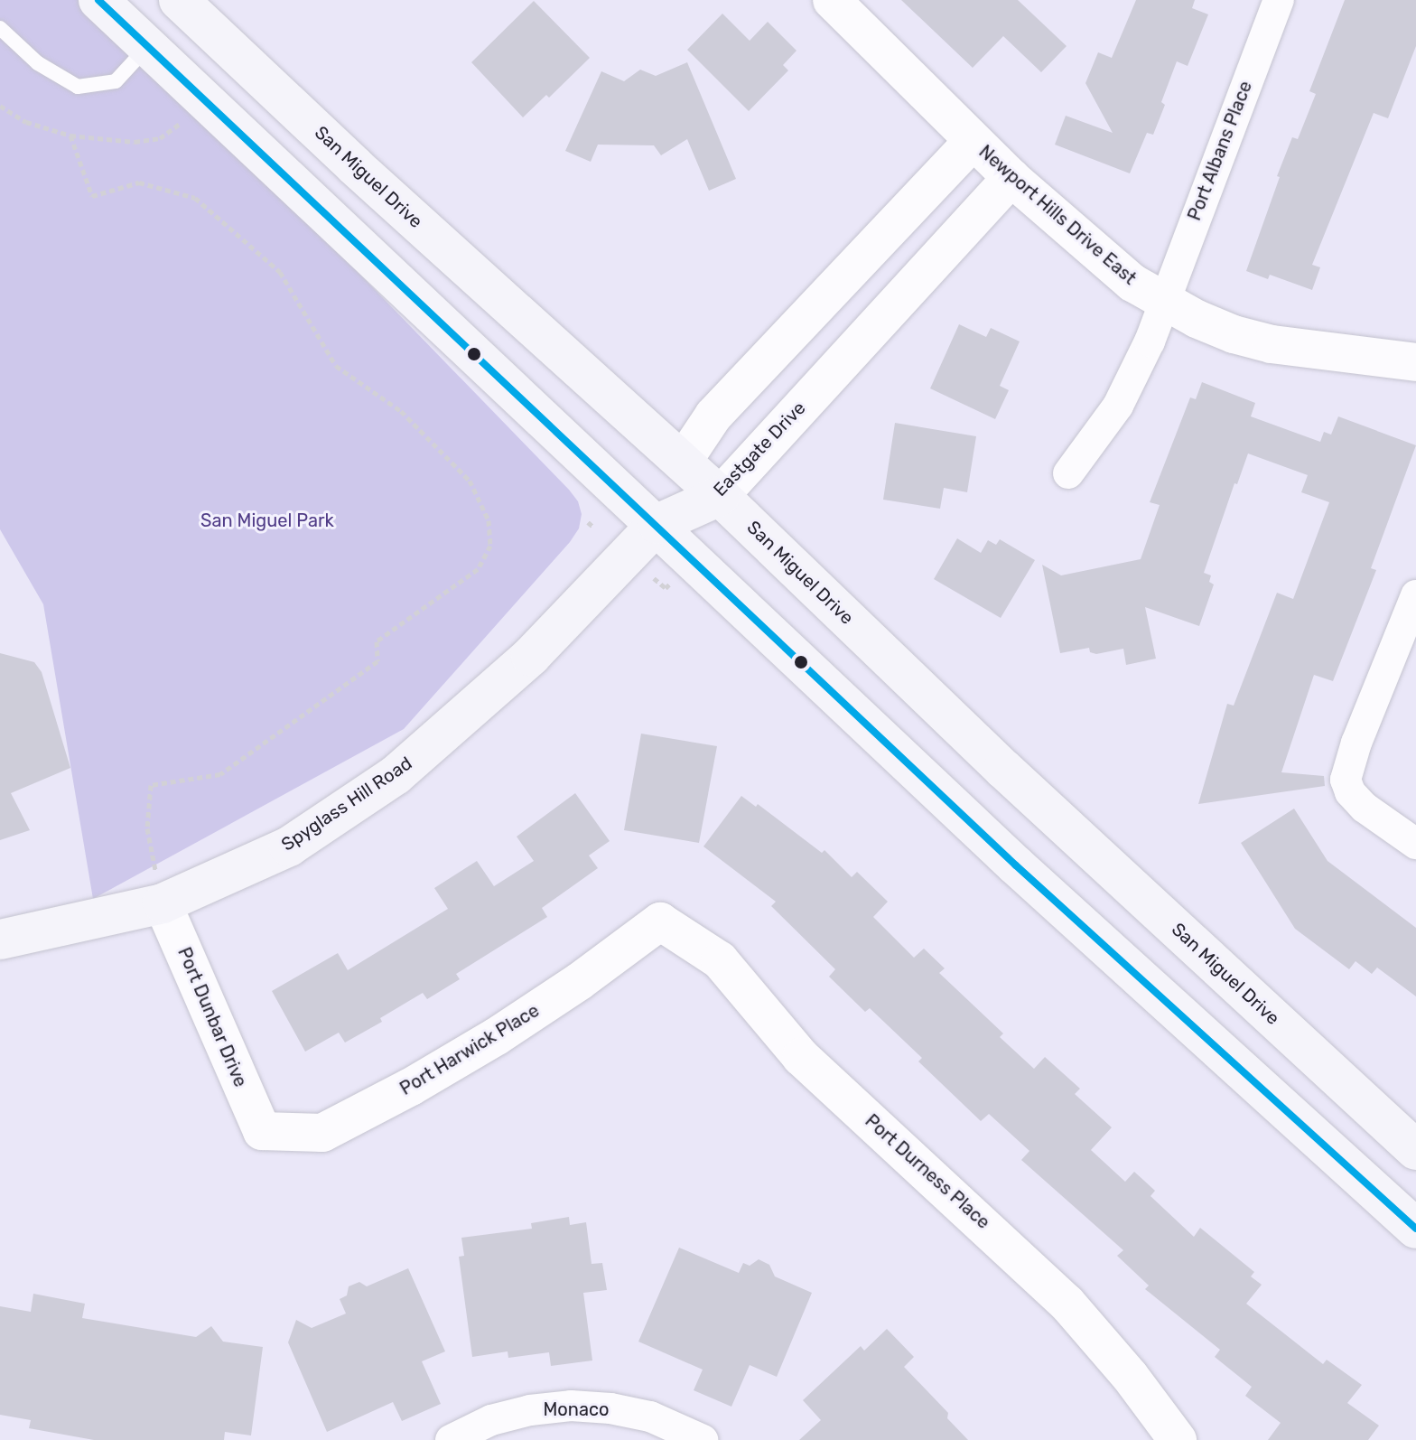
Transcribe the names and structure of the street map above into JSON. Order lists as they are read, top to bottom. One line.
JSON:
{"streets":{"main road":["San Miguel Drive","Eastgate Drive","Spyglass Hill Road"],"street":["Port Albans Place","Newport Hills Drive East","Port Dunbar Drive","Port Harwick Place","Port Durness Place","Monaco"]},"crossings":[["Port Albans Place","Newport Hills Drive East"],["San Miguel Drive","Eastgate Drive"],["Newport Hills Drive East","Eastgate Drive"],["Eastgate Drive","Spyglass Hill Road"],["Spyglass Hill Road","Port Dunbar Drive"],["Port Dunbar Drive","Port Harwick Place"],["Port Harwick Place","Port Durness Place"]],"parks":["San Miguel Park"]}
